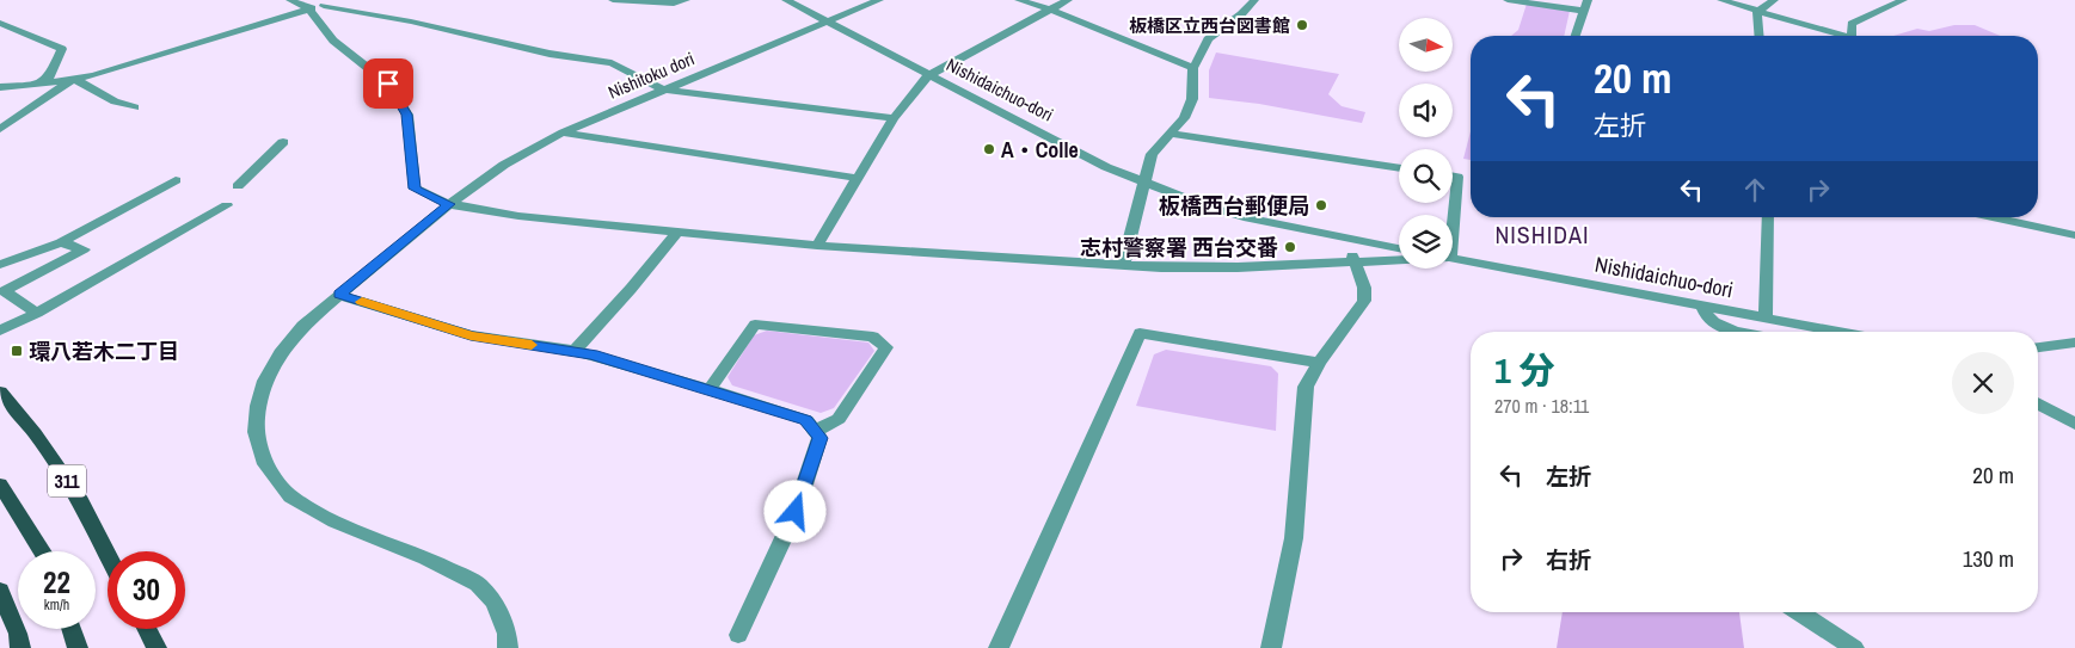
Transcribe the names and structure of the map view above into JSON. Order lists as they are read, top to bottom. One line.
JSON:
{"streets":{"main road":["311"],"street":["Nishitoku dori","Nishidaichuo-dori"]},"crossings":[["Nishitoku dori","Nishidaichuo-dori"]],"districts":["NISHIDAI"],"places":{"other":["板橋区立西台図書館","A・Colle","板橋西台郵便局","志村警察署 西台交番"],"transit":["環八若木二丁目"]},"north":"right","page":{"turn":["20 m","左折"],"heading":["1 分","270 m · 18:11"],"list":[{"name":"左折","value":"20 m"},{"name":"右折","value":"130 m"}],"speed":"22 km/h","limit":"30"}}
